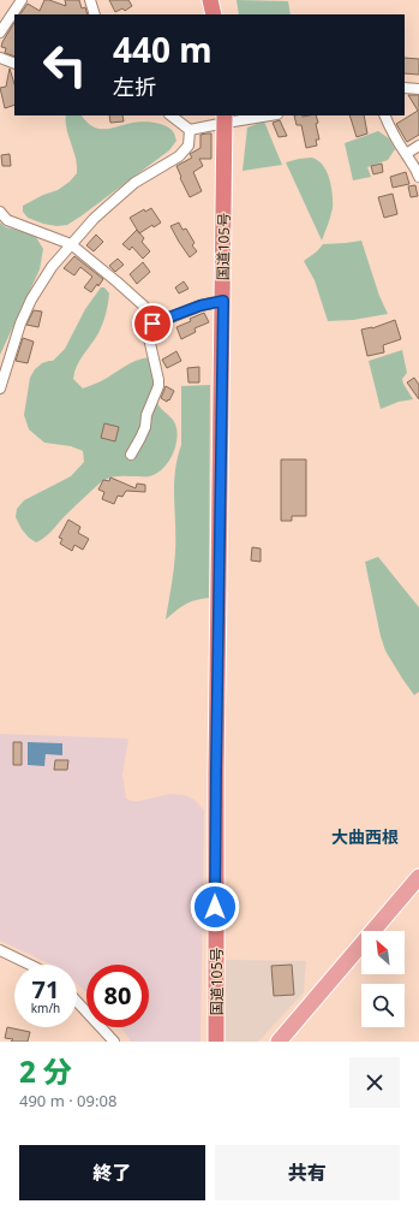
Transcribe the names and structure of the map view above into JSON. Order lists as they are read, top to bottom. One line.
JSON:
{"streets":{"highway":["国道105号"]},"districts":["大曲西根"],"north":"top left","page":{"turn":["440 m","左折"],"speed":"71 km/h","limit":"80","heading":["2 分","490 m · 09:08"],"buttons":["終了","共有"]}}
